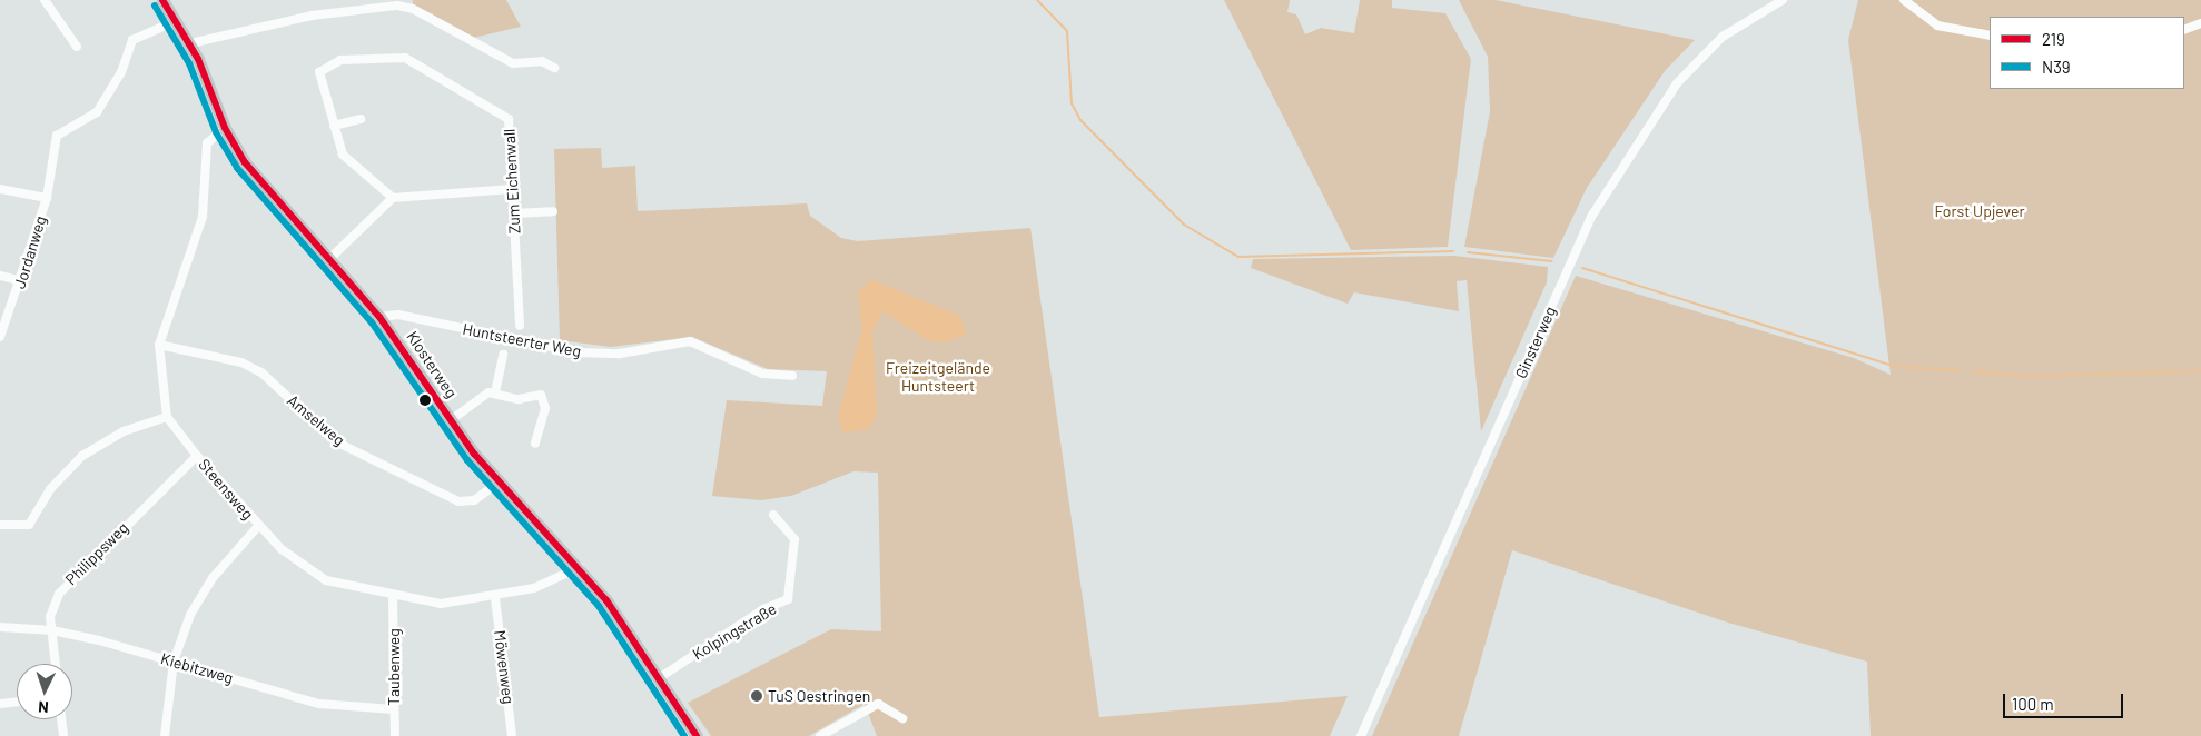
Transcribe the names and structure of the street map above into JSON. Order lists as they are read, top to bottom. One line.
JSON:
{"streets":{"street":["Zum Eichenwall","Jordanweg","Huntsteerter Weg","Ginsterweg","Klosterweg","Amselweg","Steensweg","Philippsweg","Kolpingstraße","Taubenweg","Möwenweg","Kiebitzweg"]},"crossings":[["Jordanweg","Klosterweg"],["Huntsteerter Weg","Klosterweg"],["Klosterweg","Amselweg"],["Klosterweg","Steensweg"],["Klosterweg","Kolpingstraße"],["Steensweg","Philippsweg"],["Steensweg","Taubenweg"],["Steensweg","Möwenweg"],["Philippsweg","Kiebitzweg"],["Taubenweg","Kiebitzweg"]],"parks":["Forst Upjever","Freizeitgelände Huntsteert"],"places":["TuS Oestringen"],"lines":["transit line 219","transit line N39"],"legend":["219","N39"],"scale_bar":"100 m","north":"bottom"}
